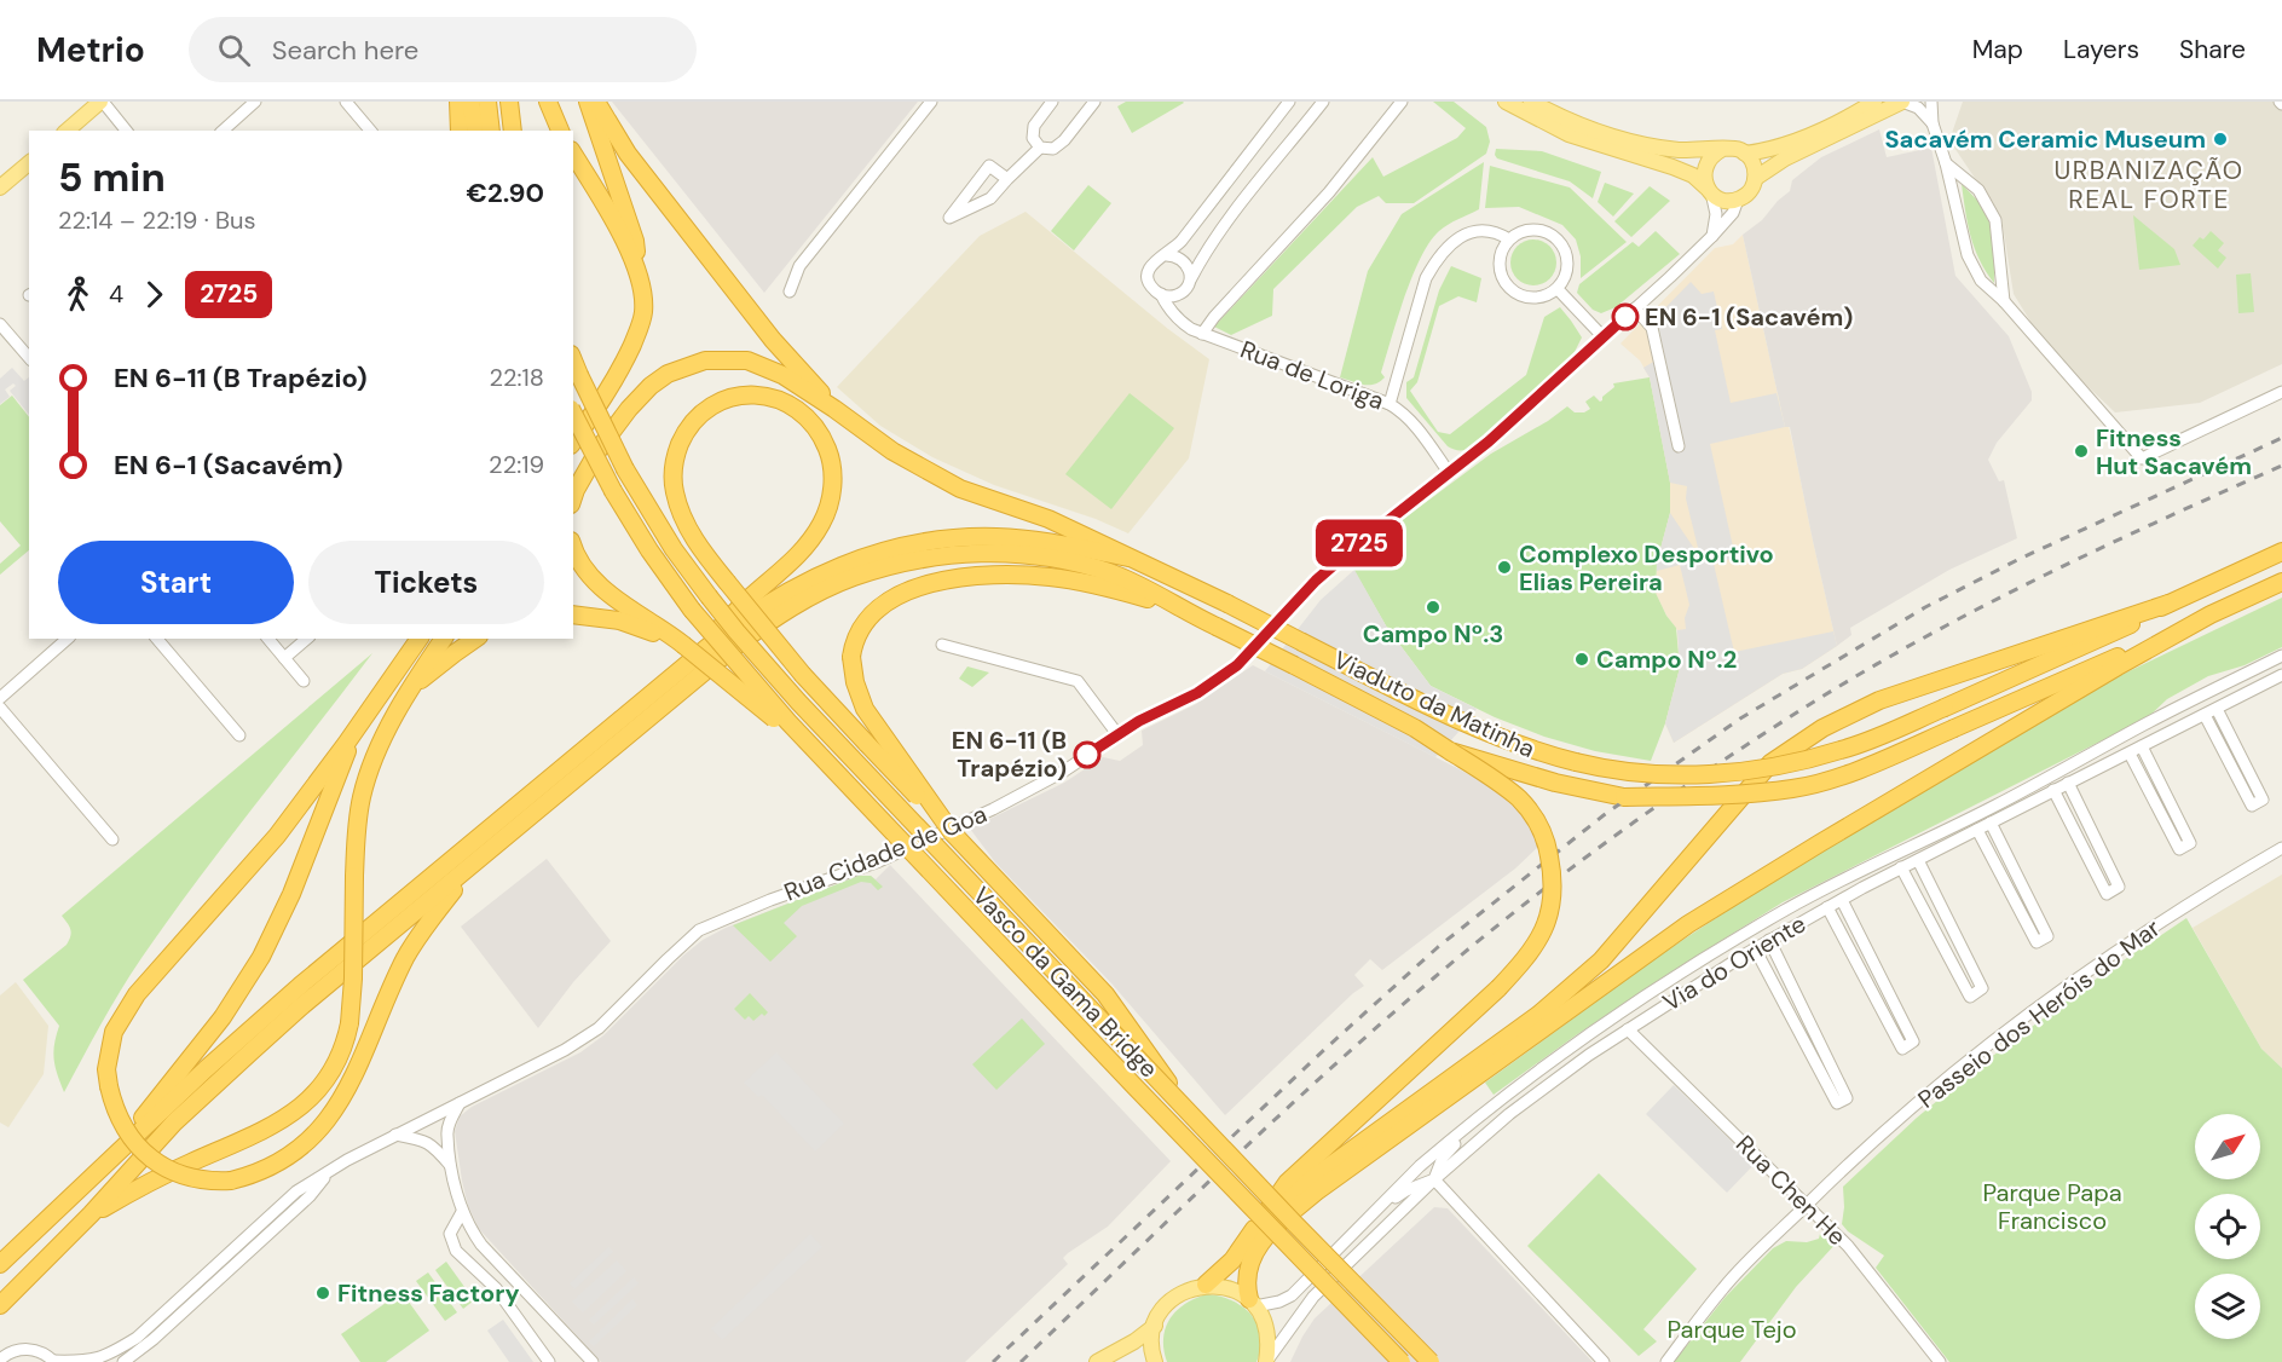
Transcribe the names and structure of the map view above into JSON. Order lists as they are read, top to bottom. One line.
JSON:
{"streets":{"highway":["Viaduto da Matinha","Vasco da Gama Bridge"],"street":["Rua de Loriga","Rua Cidade de Goa","Via do Oriente","Passeio dos Heróis do Mar","Rua Chen He"]},"crossings":[["Rua de Loriga","Rua Cidade de Goa"],["Via do Oriente","Rua Chen He"],["Passeio dos Heróis do Mar","Rua Chen He"]],"districts":["URBANIZAÇÃO REAL FORTE"],"parks":["Parque Papa Francisco","Parque Tejo"],"places":["Sacavém Ceramic Museum","EN 6-1 (Sacavém)","Fitness Hut Sacavém","Complexo Desportivo Elias Pereira","Campo Nº.3","Campo Nº.2","EN 6-11 (B Trapézio)","Fitness Factory"],"lines":["bus line 2725"],"north":"top right","page":{"header":"Metrio","search":"Search here","nav":["Map","Layers","Share"],"on_map":"2725","heading":["5 min","22:14 – 22:19 · Bus","€2.90"],"legs":["4","2725"],"list":[{"name":"EN 6-11 (B Trapézio)","value":"22:18"},{"name":"EN 6-1 (Sacavém)","value":"22:19"}],"buttons":["Start","Tickets"]}}
